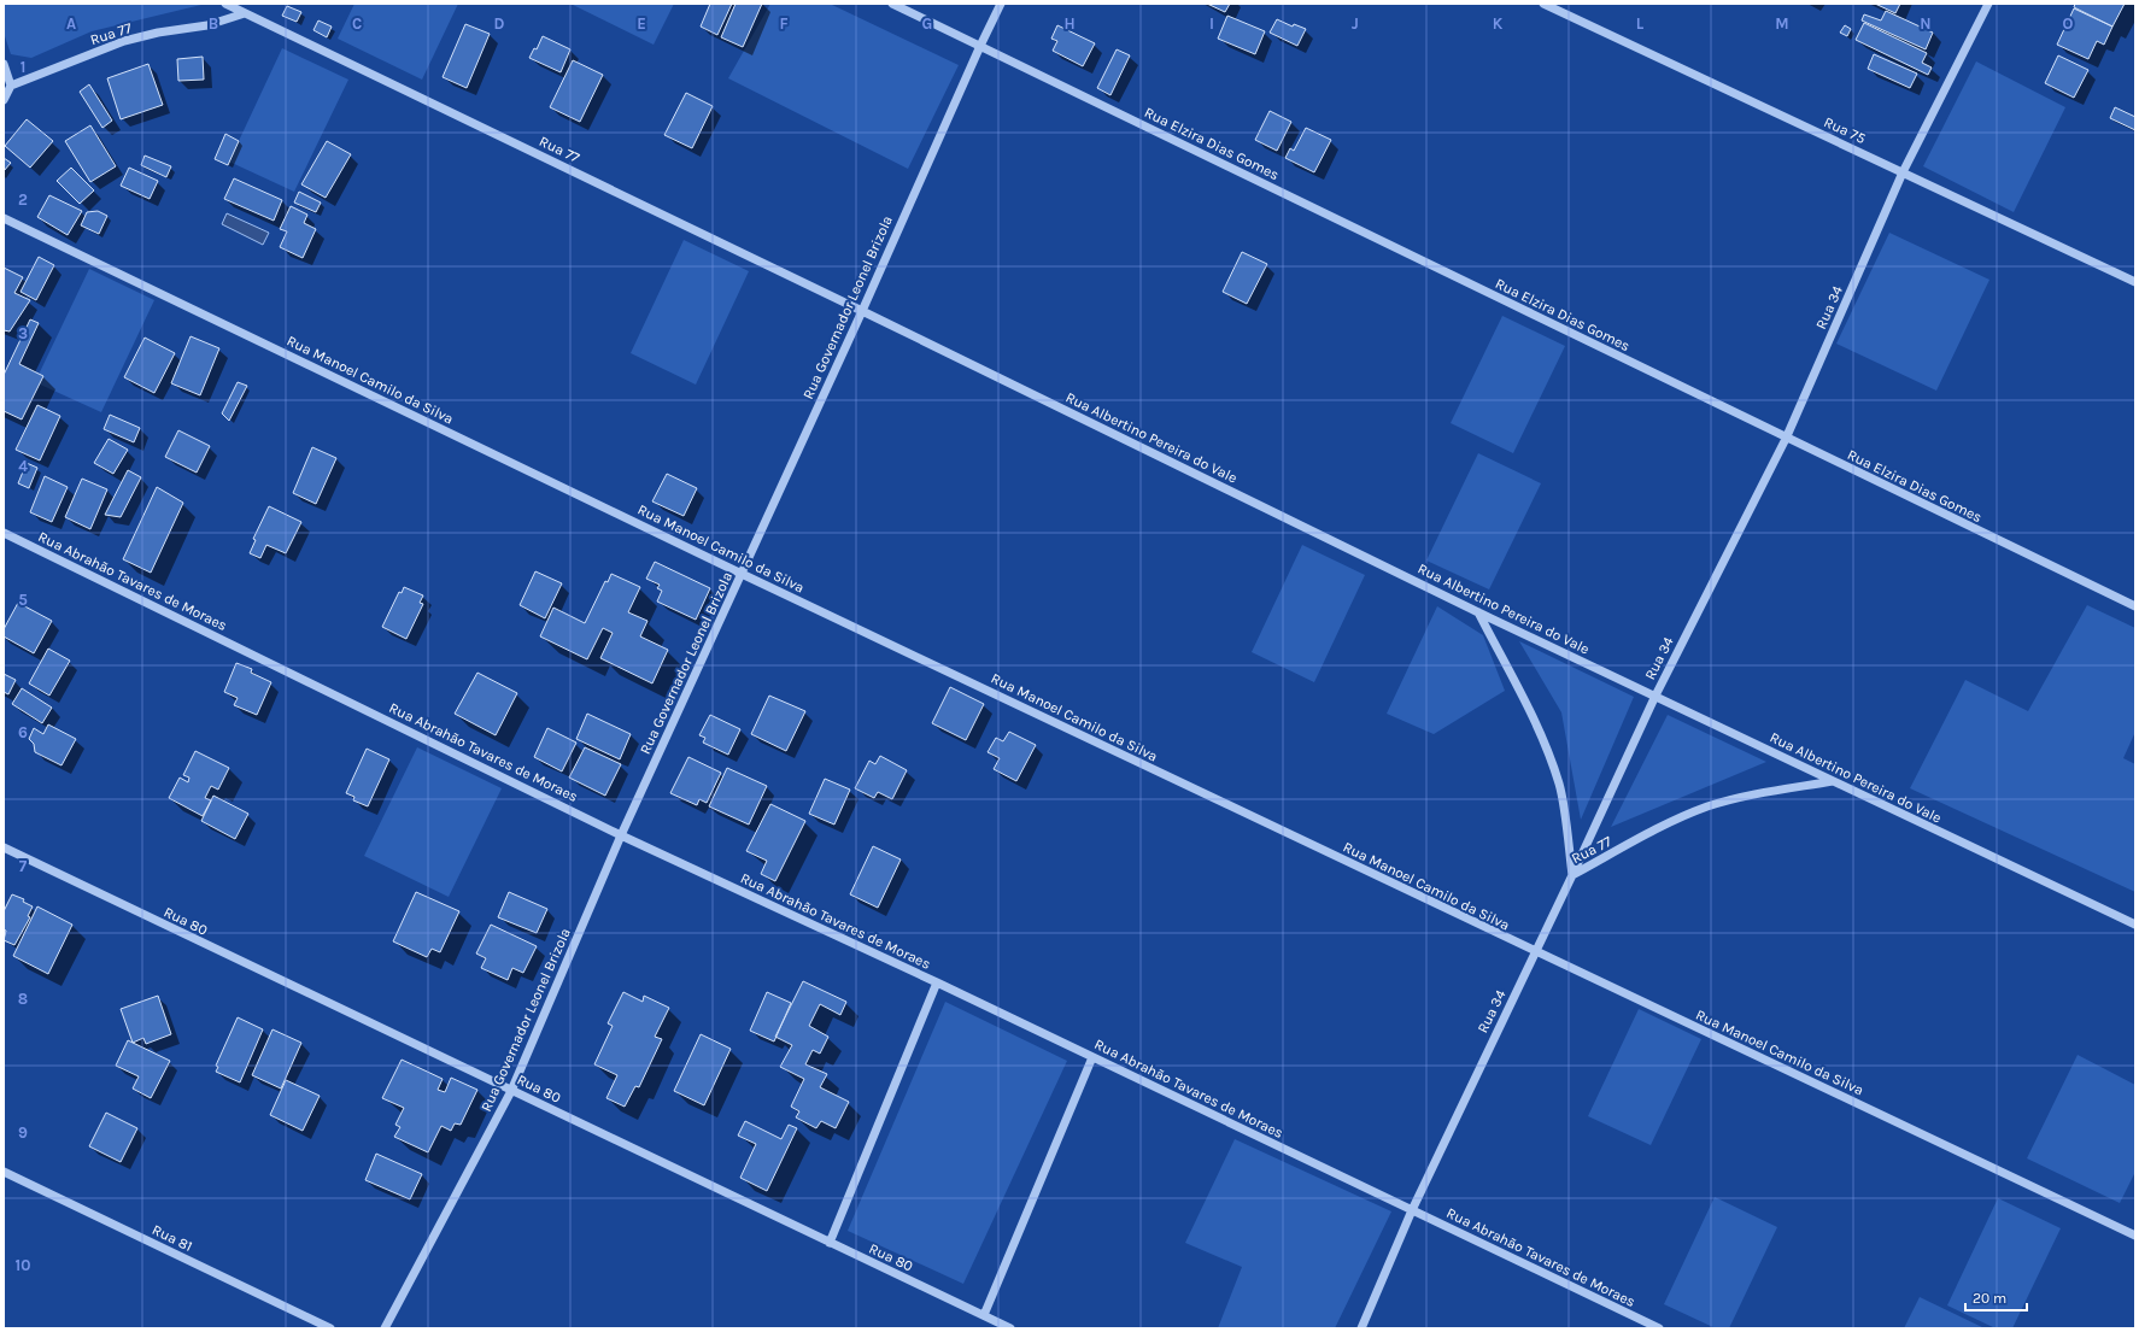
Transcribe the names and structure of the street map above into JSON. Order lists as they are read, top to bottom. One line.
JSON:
{"streets":{"street":["Rua 77","Rua 75","Rua Elzira Dias Gomes","Rua Governador Leonel Brizola","Rua 34","Rua Manoel Camilo da Silva","Rua Albertino Pereira do Vale","Rua Abrahão Tavares de Moraes","Rua 80","Rua 81"]},"crossings":[["Rua 77","Rua Governador Leonel Brizola"],["Rua 77","Rua 34"],["Rua 77","Rua Albertino Pereira do Vale"],["Rua 75","Rua 34"],["Rua Elzira Dias Gomes","Rua Governador Leonel Brizola"],["Rua Elzira Dias Gomes","Rua 34"],["Rua Governador Leonel Brizola","Rua Manoel Camilo da Silva"],["Rua Governador Leonel Brizola","Rua Albertino Pereira do Vale"],["Rua Governador Leonel Brizola","Rua Abrahão Tavares de Moraes"],["Rua Governador Leonel Brizola","Rua 80"],["Rua 34","Rua Manoel Camilo da Silva"],["Rua 34","Rua Albertino Pereira do Vale"],["Rua 34","Rua Abrahão Tavares de Moraes"]],"scale_bar":"20 m","grid":{"columns":["A","B","C","D","E","F","G","H","I","J","K","L","M","N","O"],"rows":["1","2","3","4","5","6","7","8","9","10"]}}
